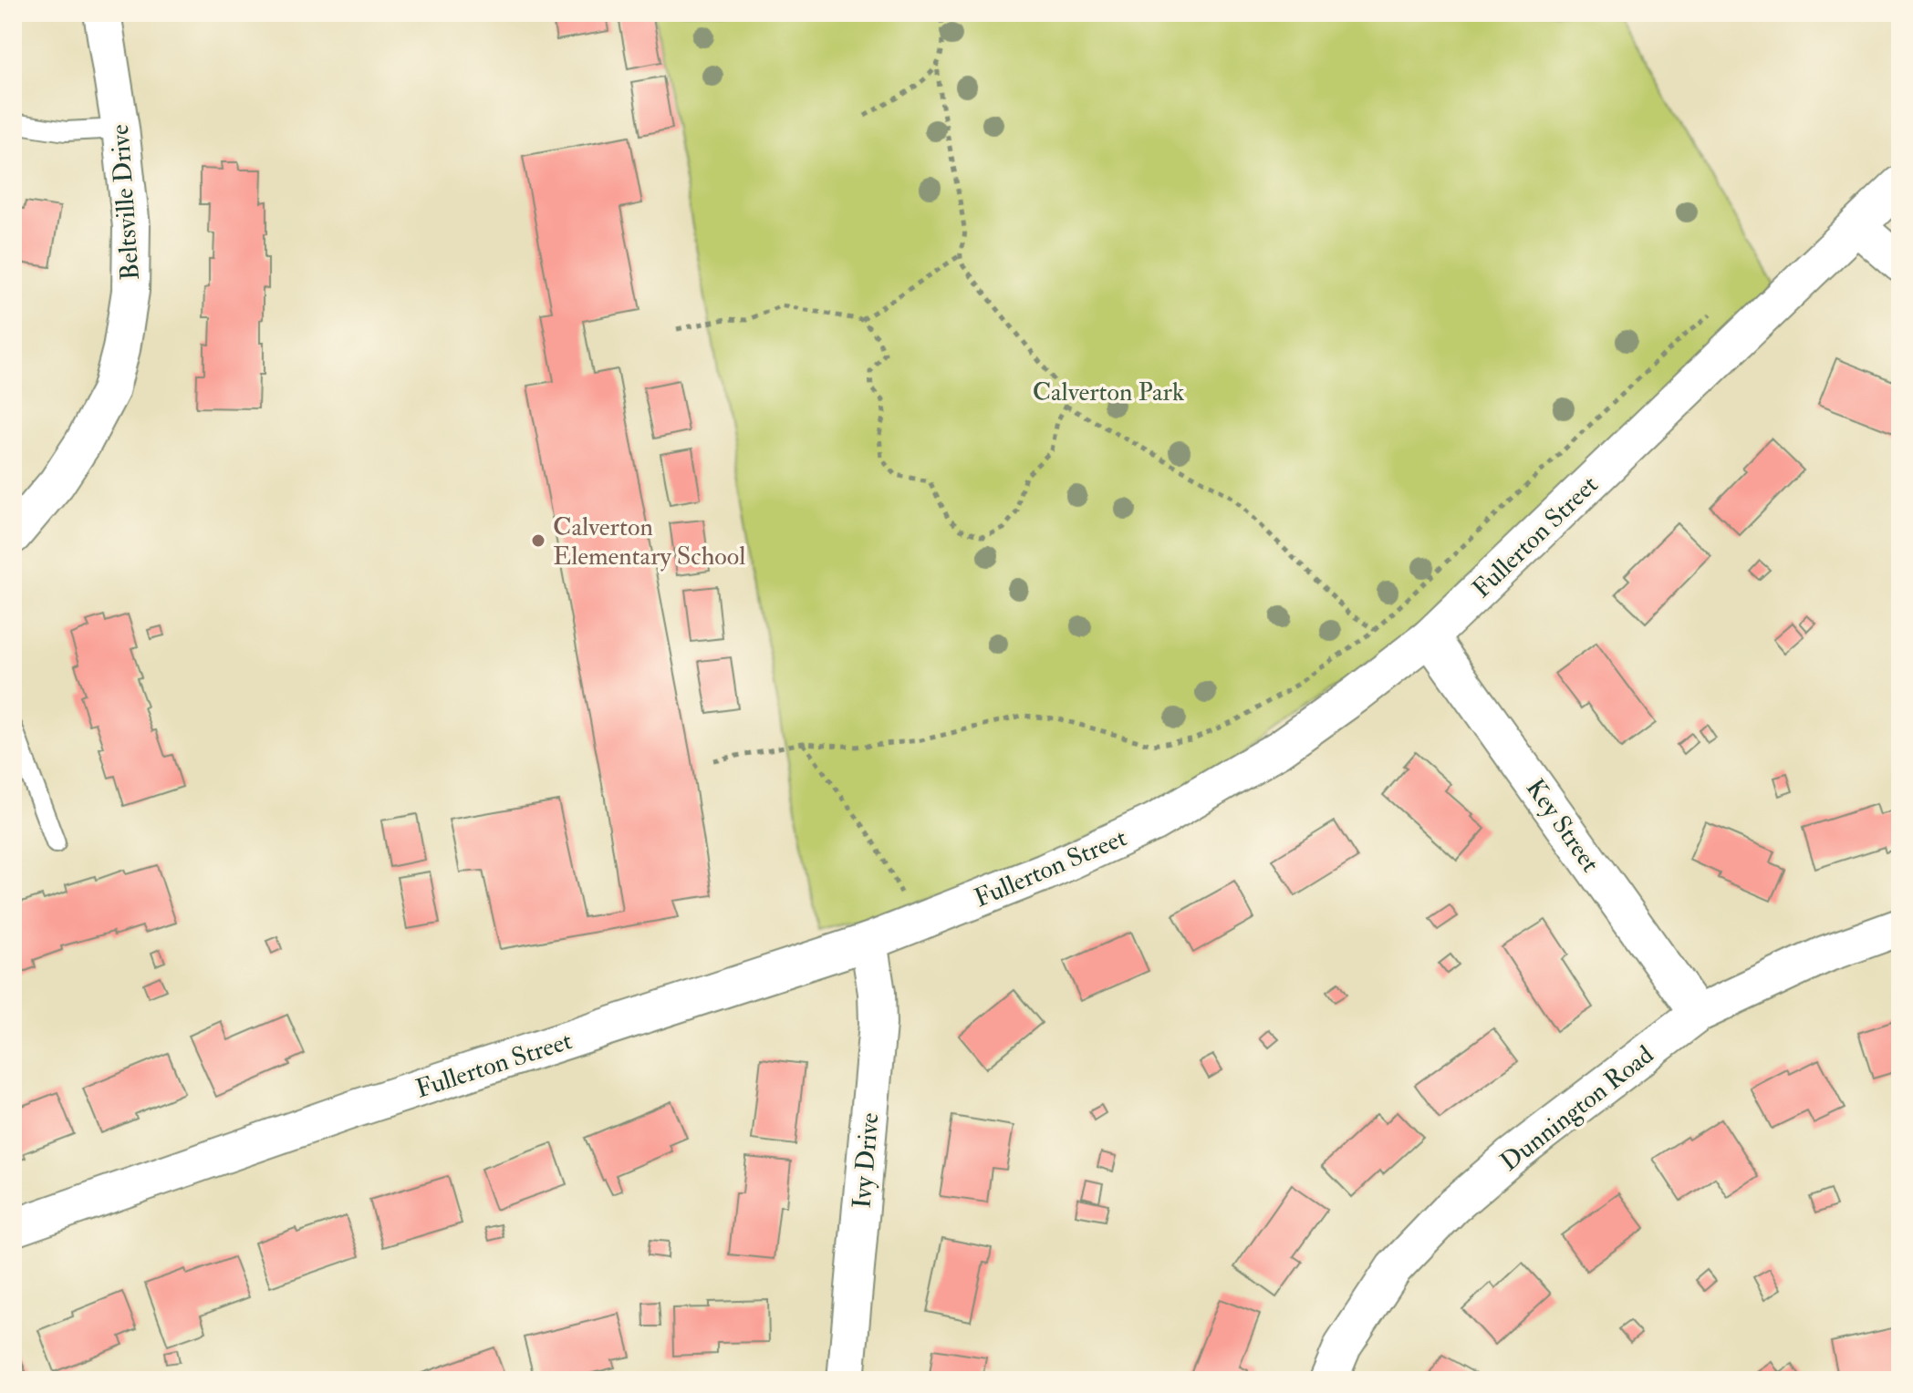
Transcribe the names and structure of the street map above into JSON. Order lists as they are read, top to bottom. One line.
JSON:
{"streets":{"street":["Beltsville Drive","Fullerton Street","Key Street","Dunnington Road","Ivy Drive"]},"crossings":[["Fullerton Street","Key Street"],["Fullerton Street","Ivy Drive"],["Key Street","Dunnington Road"]],"parks":["Calverton Park"],"places":["Calverton Elementary School"]}
